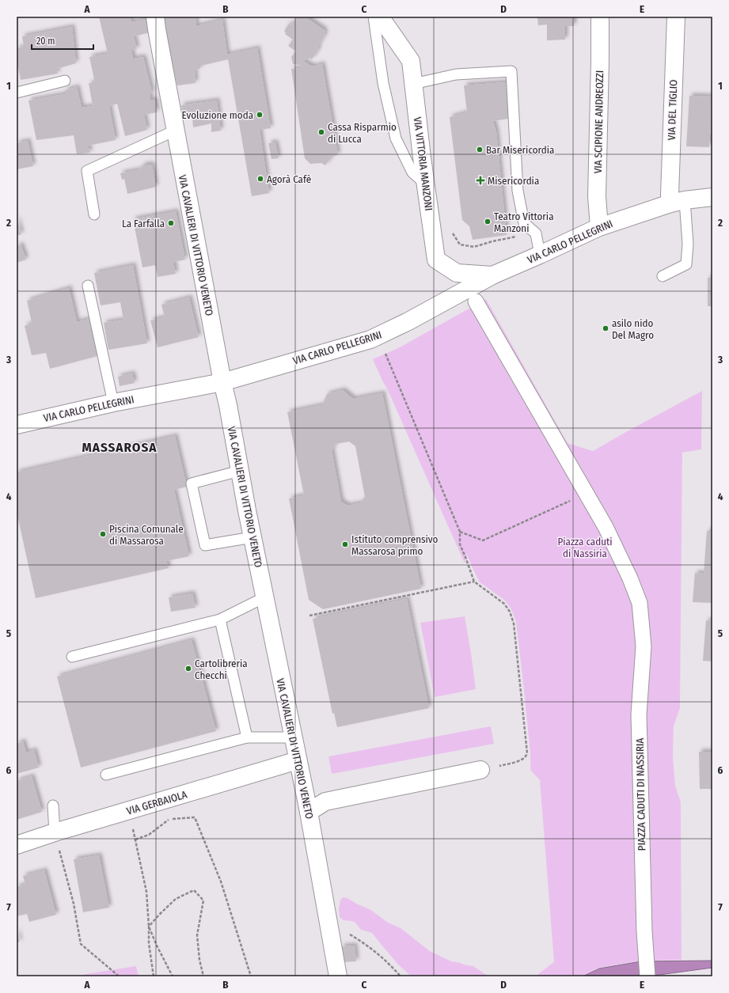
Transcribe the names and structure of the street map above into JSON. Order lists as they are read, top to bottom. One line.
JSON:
{"streets":{"street":["VIA DEL TIGLIO","VIA SCIPIONE ANDREOZZI","VIA VITTORIA MANZONI","VIA CARLO PELLEGRINI","VIA CAVALIERI DI VITTORIO VENETO","PIAZZA CADUTI DI NASSIRIA","VIA GERBAIOLA"]},"crossings":[["VIA DEL TIGLIO","VIA CARLO PELLEGRINI"],["VIA SCIPIONE ANDREOZZI","VIA CARLO PELLEGRINI"],["VIA VITTORIA MANZONI","VIA CARLO PELLEGRINI"],["VIA CARLO PELLEGRINI","VIA CAVALIERI DI VITTORIO VENETO"],["VIA CAVALIERI DI VITTORIO VENETO","VIA GERBAIOLA"]],"districts":["MASSAROSA"],"parks":["Piazza caduti di Nassiria"],"places":{"other":["Evoluzione moda","Cassa Risparmio di Lucca","Bar Misericordia","Agorà Cafè","Teatro Vittoria Manzoni","La Farfalla","asilo nido Del Magro","Piscina Comunale di Massarosa","Istituto comprensivo Massarosa primo","Cartolibreria Checchi"],"health":["Misericordia"]},"scale_bar":"20 m","grid":{"columns":["A","B","C","D","E"],"rows":["1","2","3","4","5","6","7"]}}
